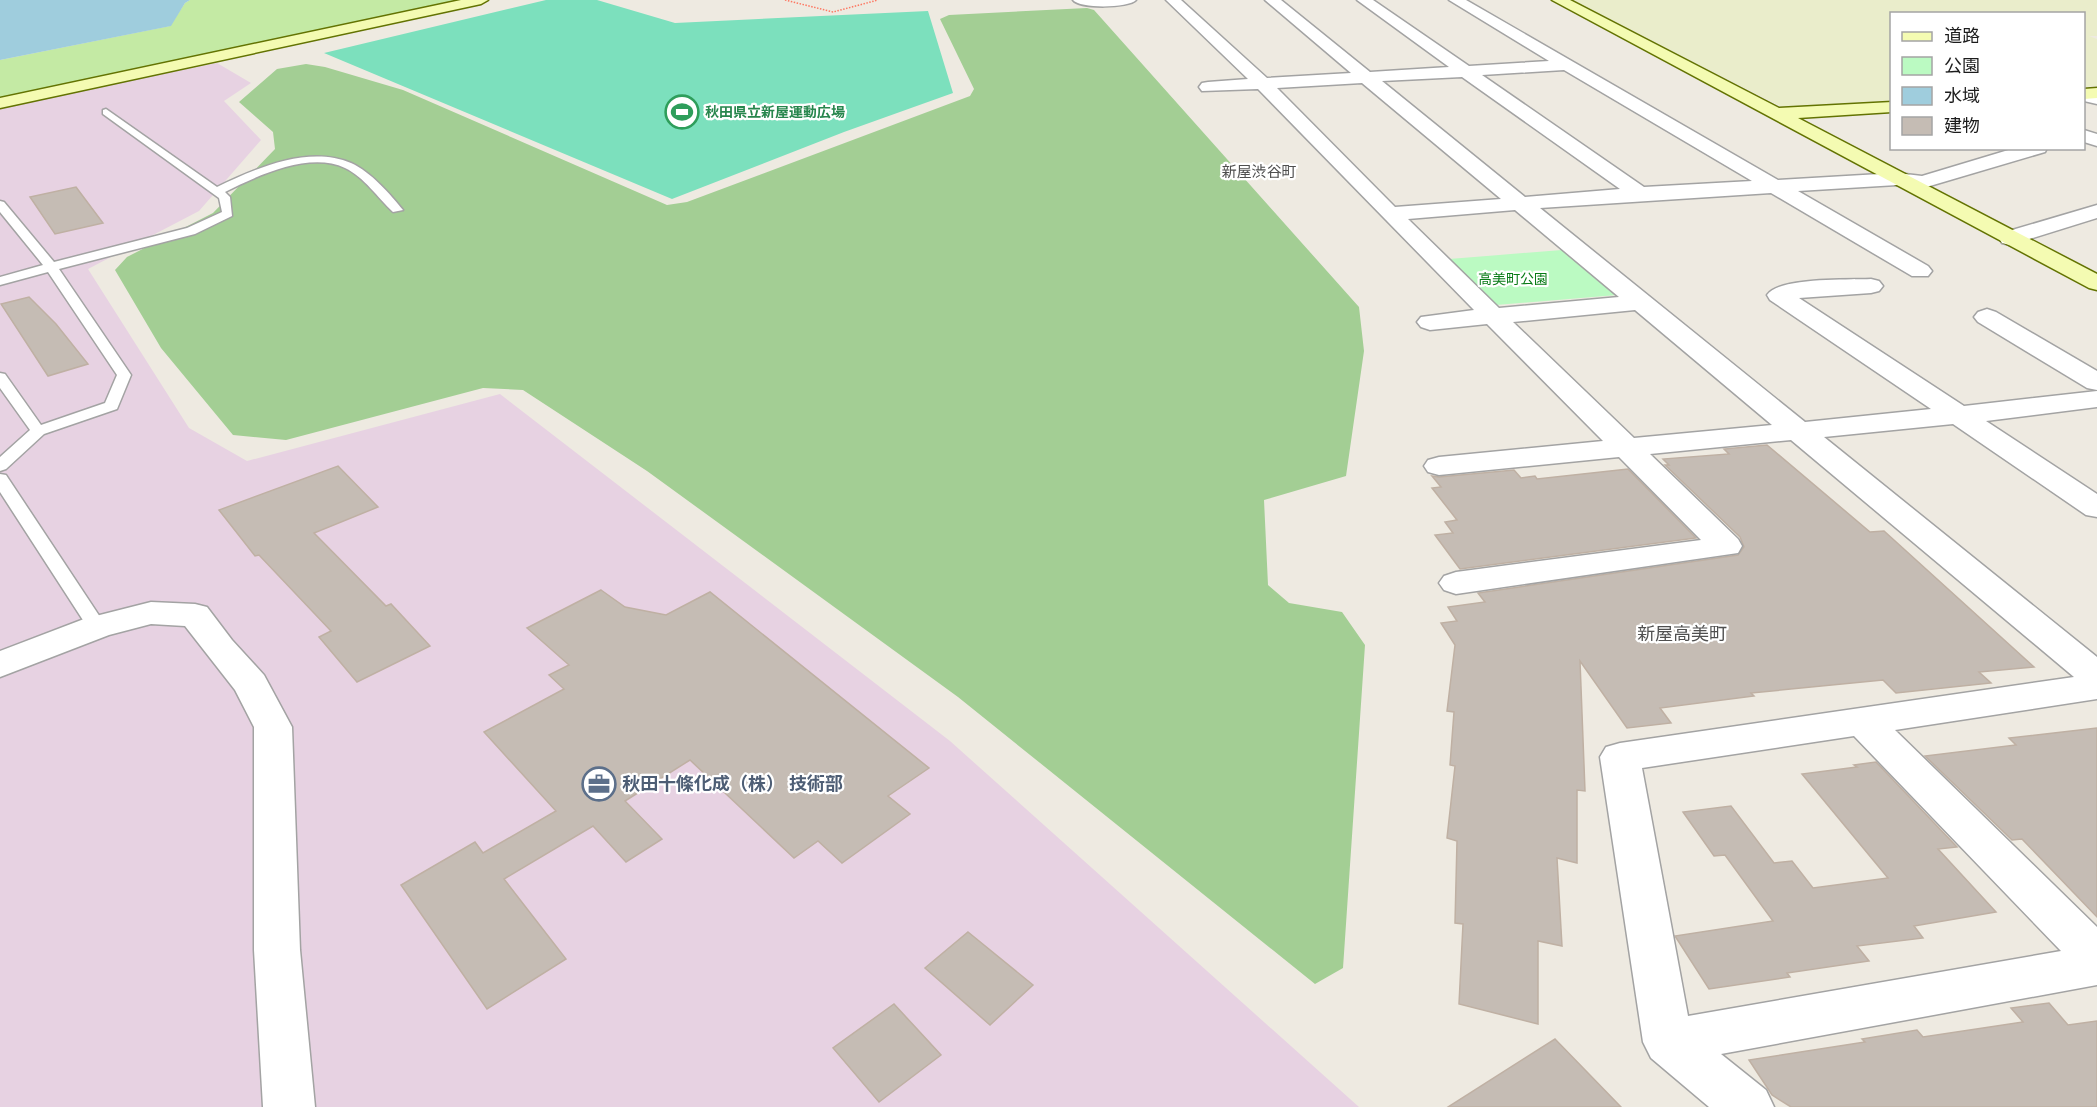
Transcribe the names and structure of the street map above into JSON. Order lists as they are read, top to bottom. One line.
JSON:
{"districts":["新屋渋谷町","新屋高美町"],"parks":["高美町公園"],"places":{"sports":["秋田県立新屋運動広場"],"office":["秋田十條化成（株） 技術部"]},"legend":["道路","公園","水域","建物"]}
